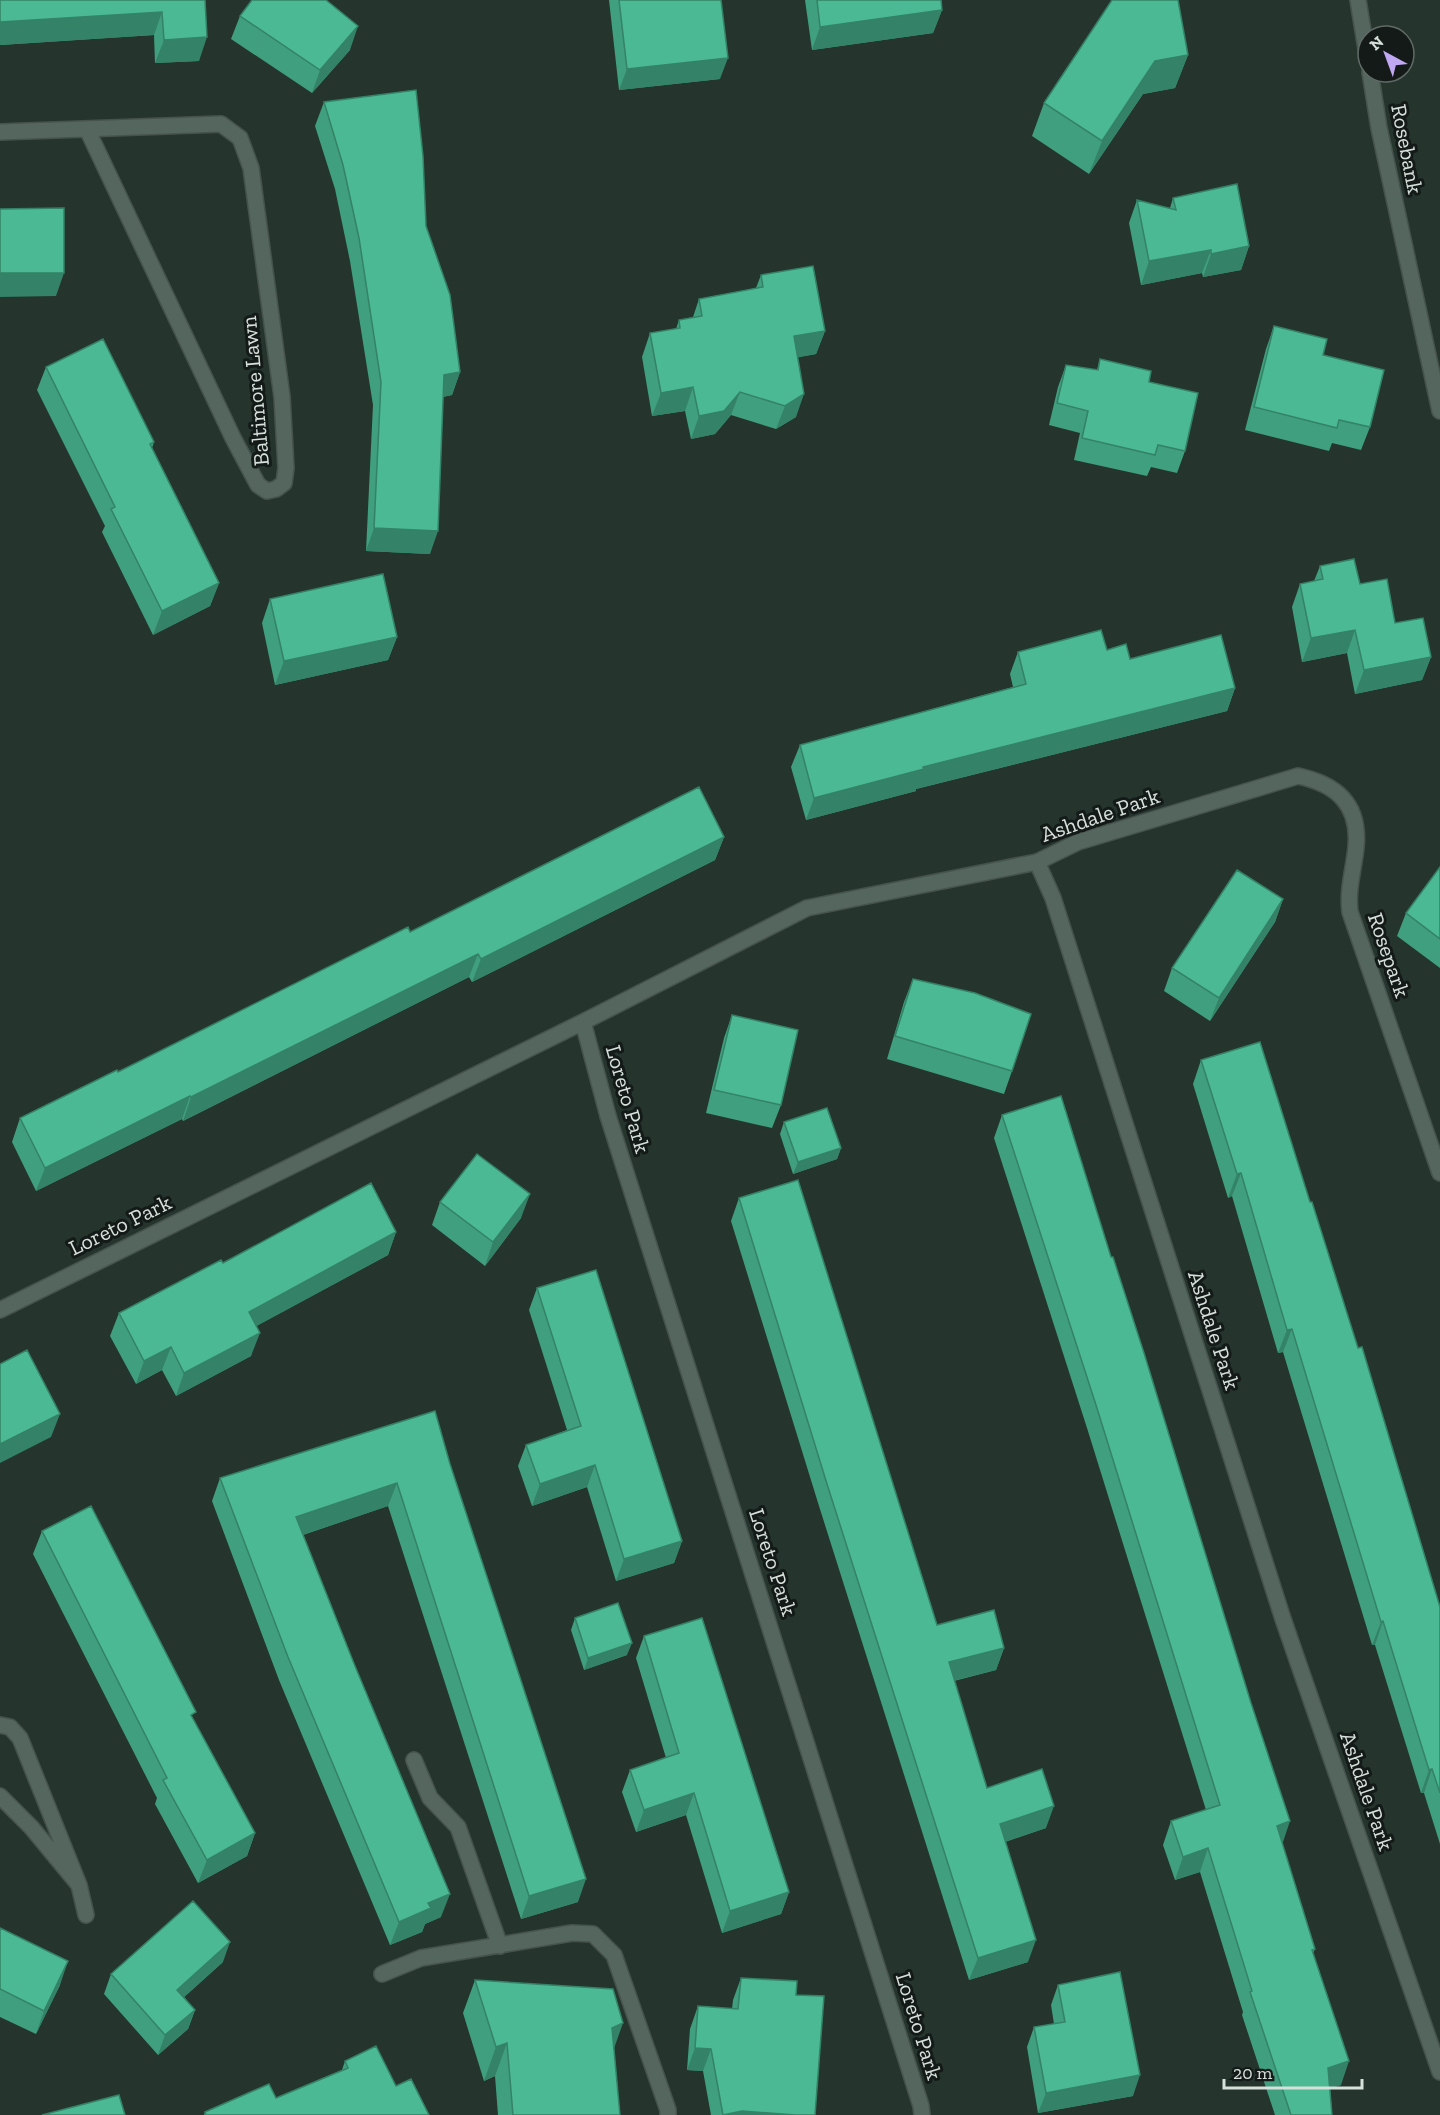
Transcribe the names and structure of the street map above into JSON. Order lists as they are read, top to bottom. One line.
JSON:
{"streets":{"street":["Rosebank","Baltimore Lawn","Ashdale Park","Rosepark","Loreto Park"]},"crossings":[["Ashdale Park","Rosepark"],["Ashdale Park","Loreto Park"]],"scale_bar":"20 m","north":"top left"}
